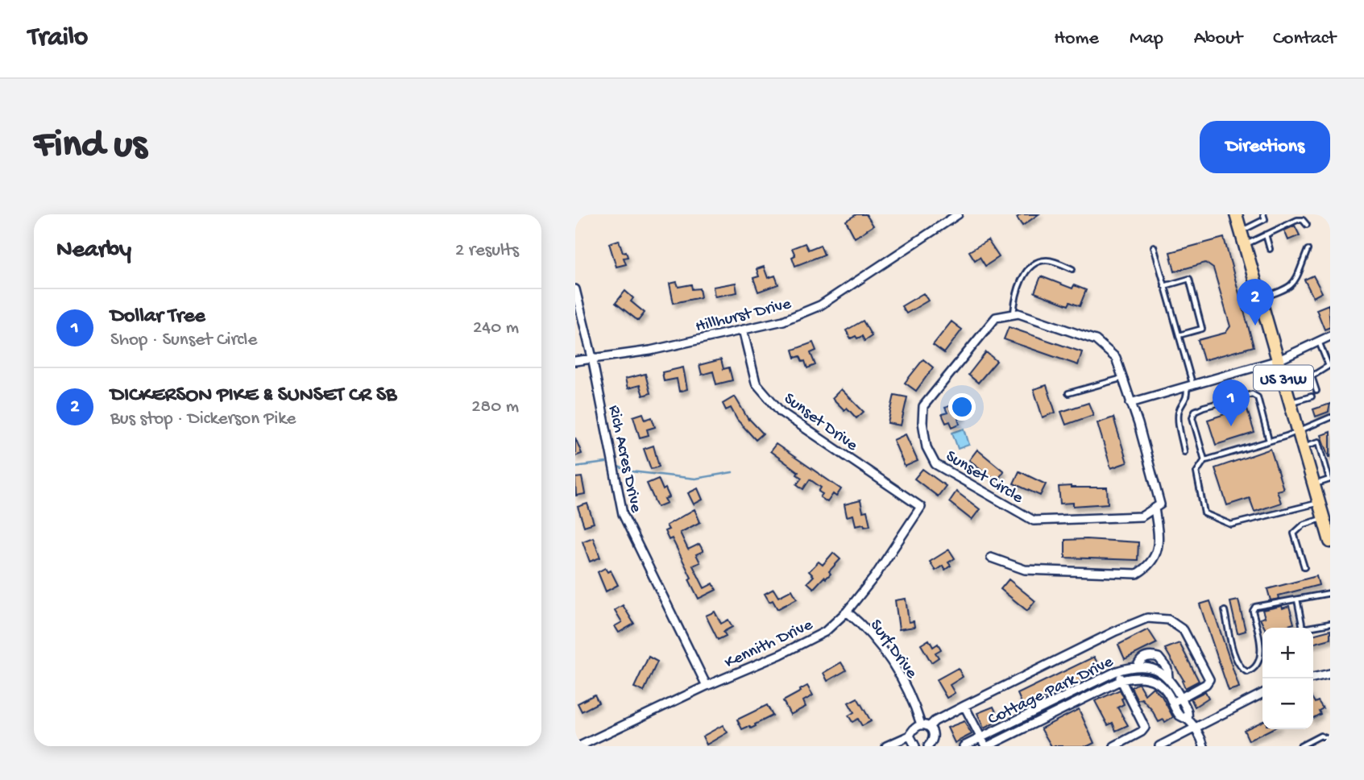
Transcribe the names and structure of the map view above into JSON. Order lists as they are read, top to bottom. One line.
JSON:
{"streets":{"main road":["US 31W"],"street":["Hillhurst Drive","Sunset Drive","Rich Acres Drive","Sunset Circle","Kennith Drive","Surf Drive","Cottage Park Drive"]},"crossings":[["Hillhurst Drive","Sunset Drive"],["Hillhurst Drive","Rich Acres Drive"],["Sunset Drive","Kennith Drive"],["Rich Acres Drive","Kennith Drive"],["Kennith Drive","Surf Drive"]],"page":{"header":"Trailo","nav":["Home","Map","About","Contact"],"buttons":"Directions","title":"Find us","heading":["Nearby","2 results"],"pins":["2","1"],"list":[{"mark":"1","name":"Dollar Tree","note":"Shop · Sunset Circle","value":"240 m"},{"mark":"2","name":"DICKERSON PIKE & SUNSET CR SB","note":"Bus stop · Dickerson Pike","value":"280 m"}],"map_buttons":["+","−"]}}
